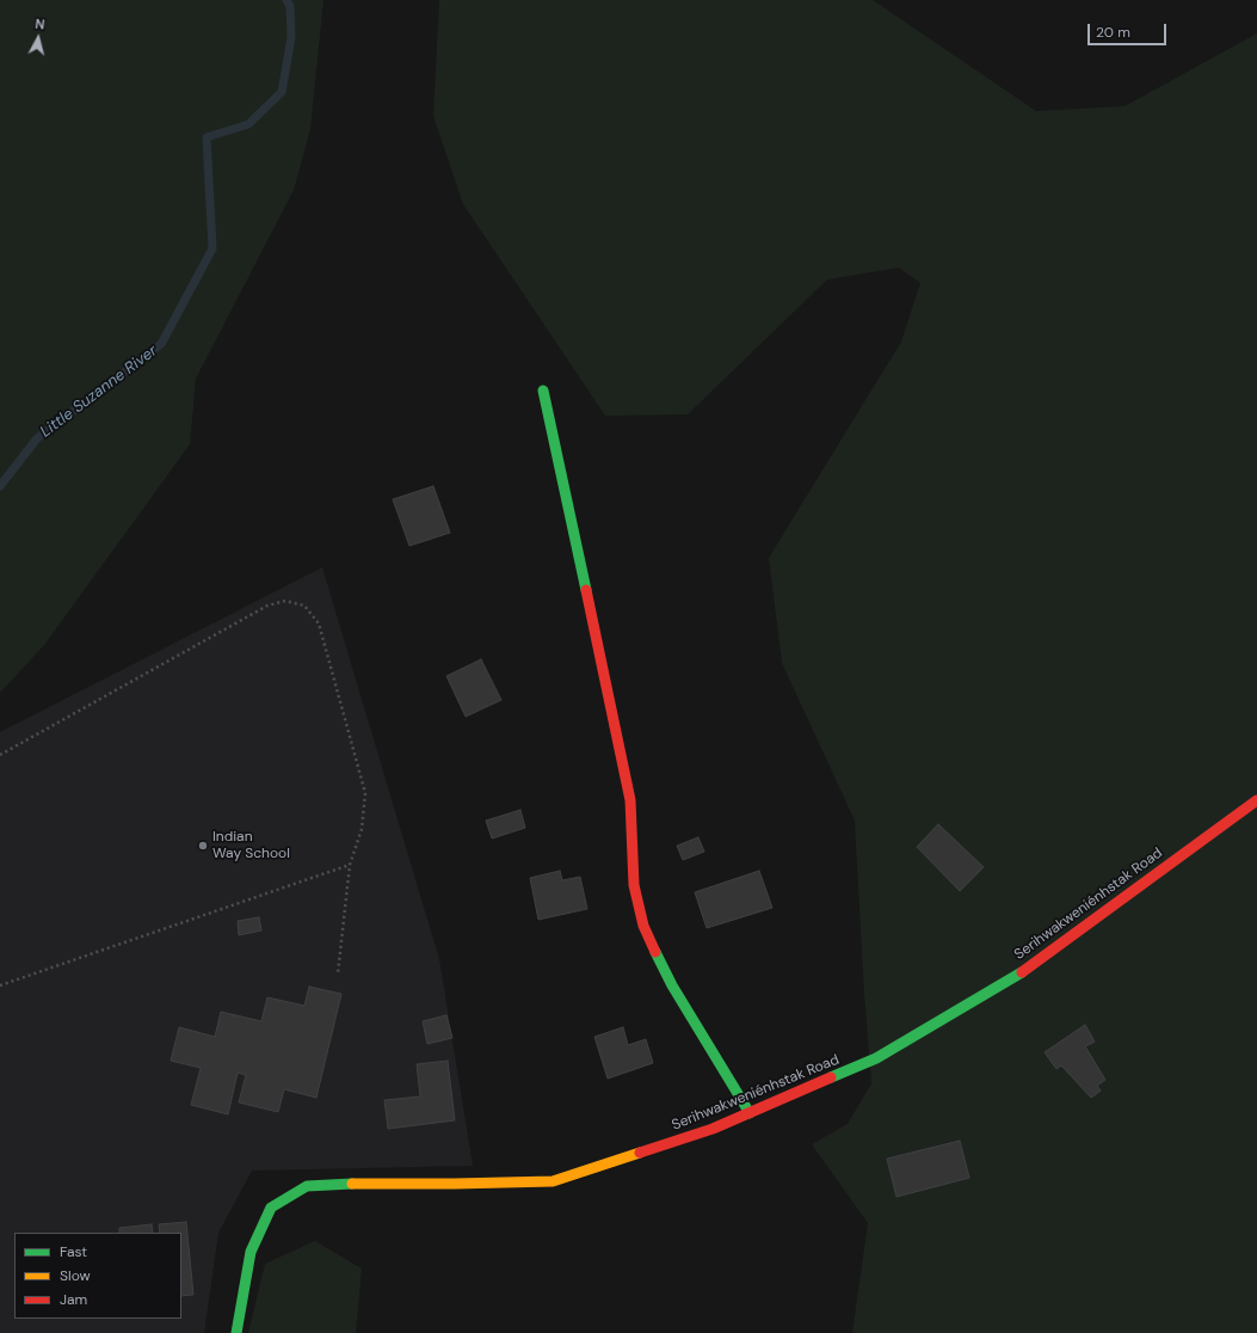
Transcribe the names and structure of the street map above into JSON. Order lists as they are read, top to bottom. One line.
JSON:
{"streets":{"street":["Serihwakweniénhstak Road"]},"water":["Little Suzanne River"],"places":["Indian Way School"],"legend":["Fast","Slow","Jam"],"scale_bar":"20 m","north":"top"}
